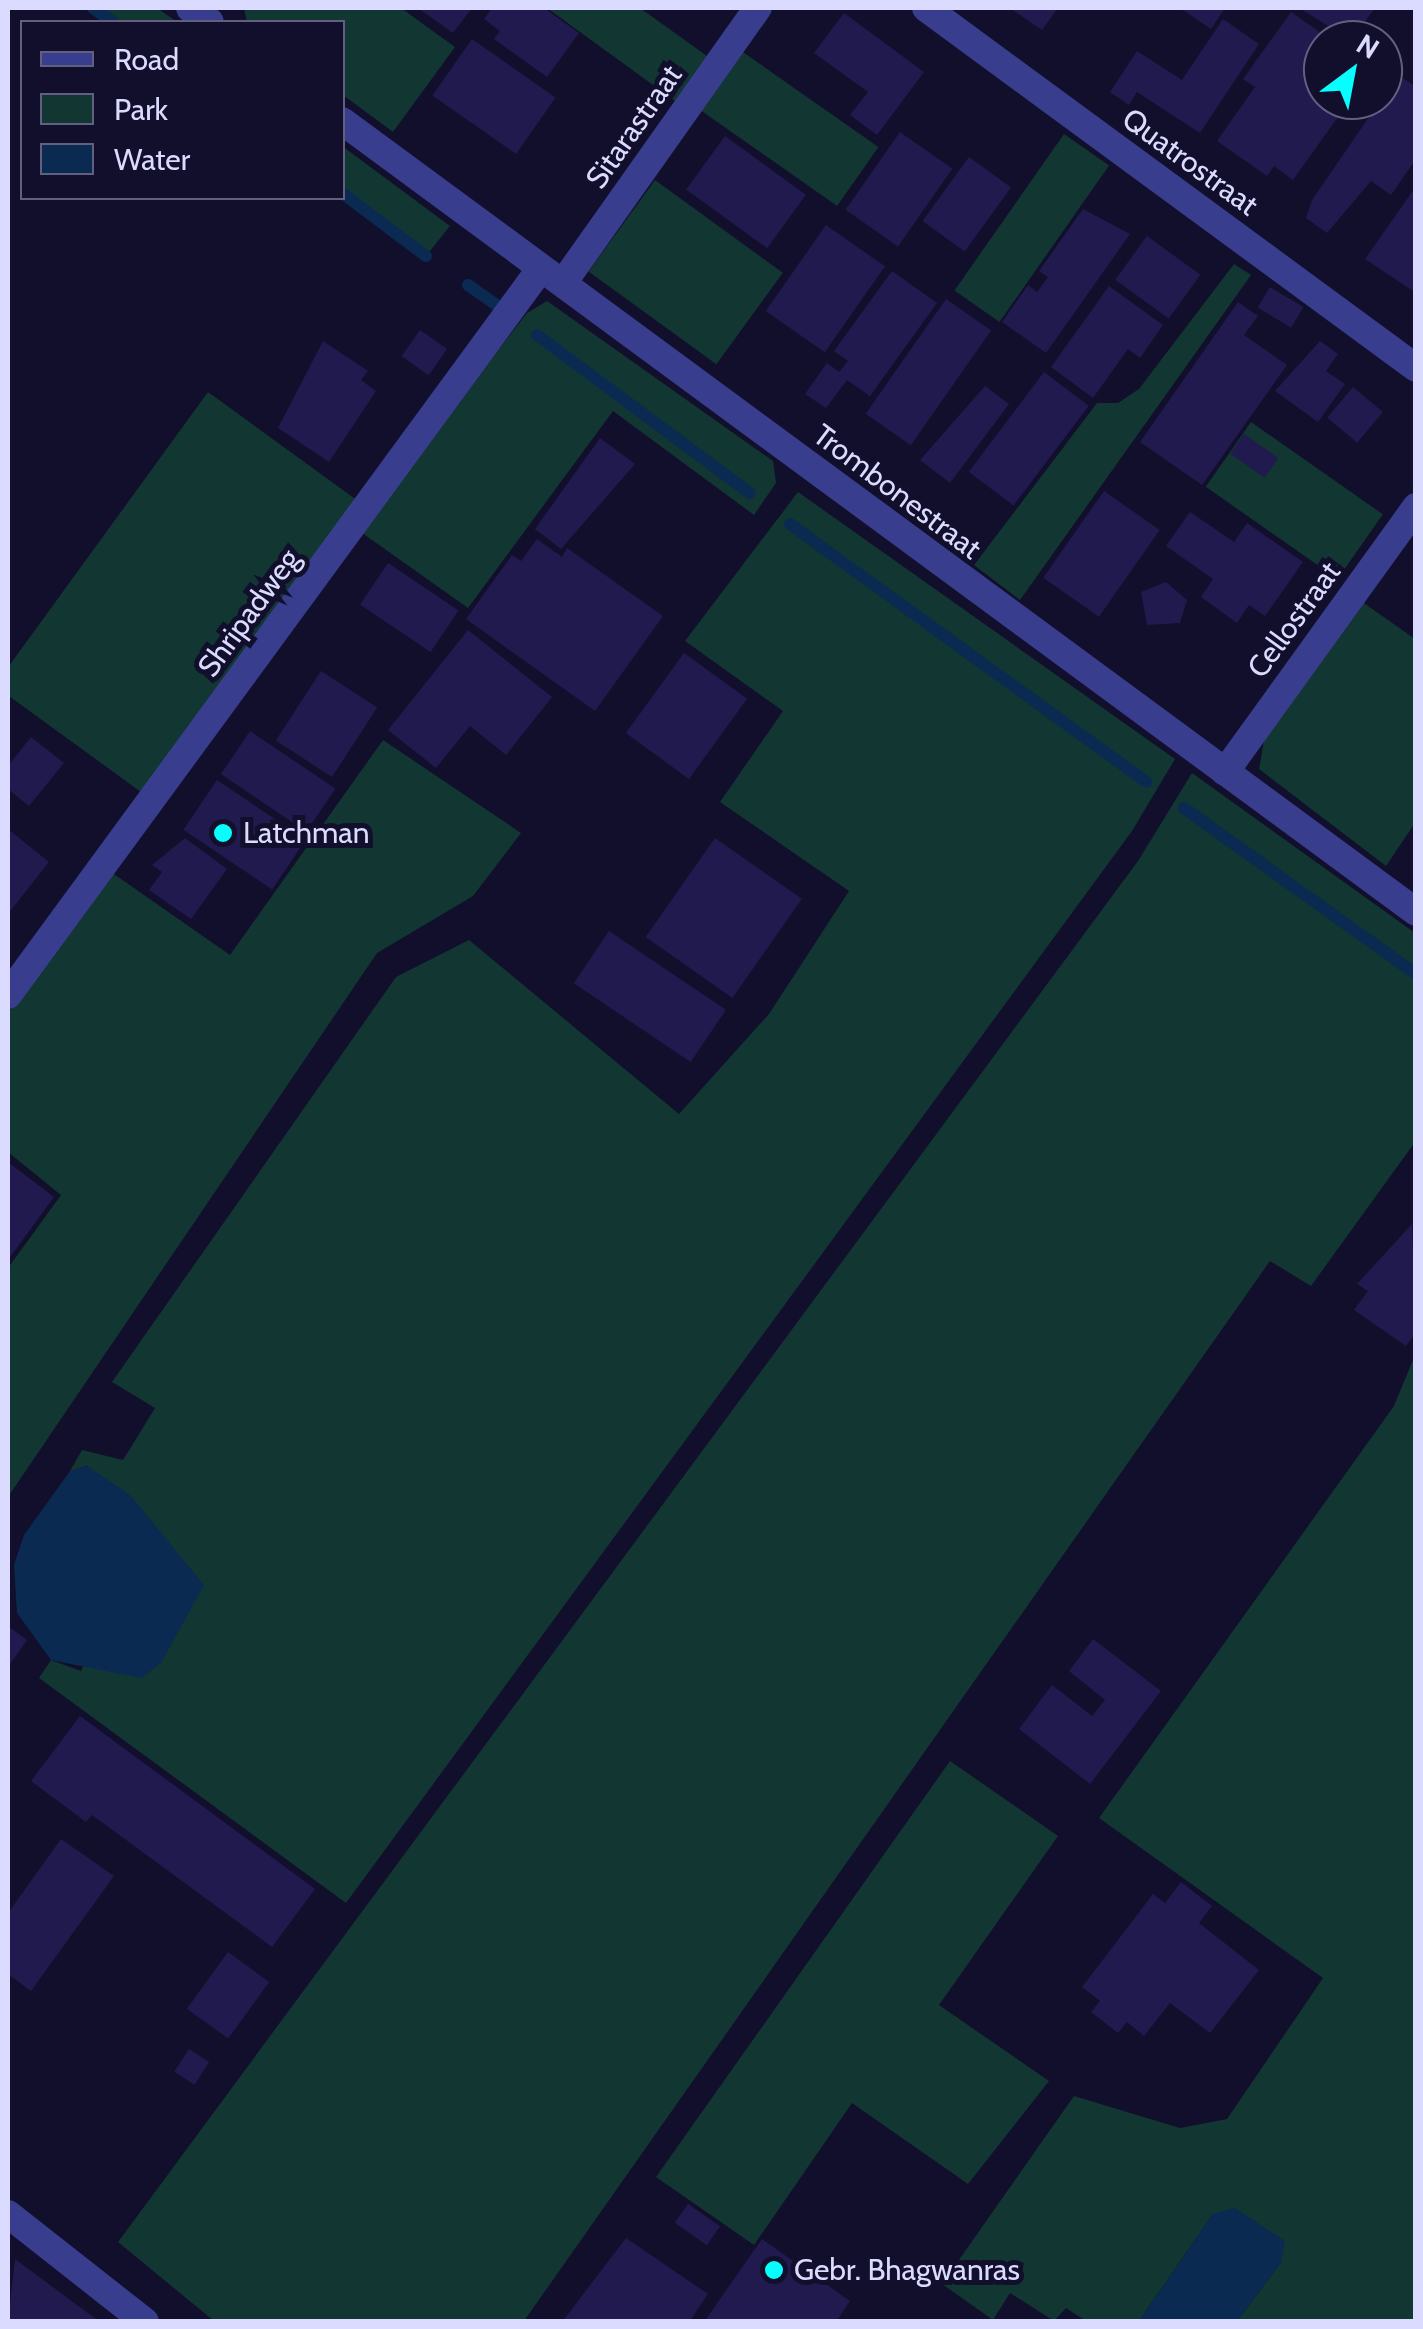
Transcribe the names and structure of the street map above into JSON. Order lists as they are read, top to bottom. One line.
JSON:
{"streets":{"street":["Sitarastraat","Quatrostraat","Trombonestraat","Shripadweg","Cellostraat"]},"crossings":[["Sitarastraat","Trombonestraat"],["Sitarastraat","Shripadweg"],["Trombonestraat","Shripadweg"],["Trombonestraat","Cellostraat"]],"places":["Latchman","Gebr. Bhagwanras"],"legend":["Road","Park","Water"],"north":"top right"}
